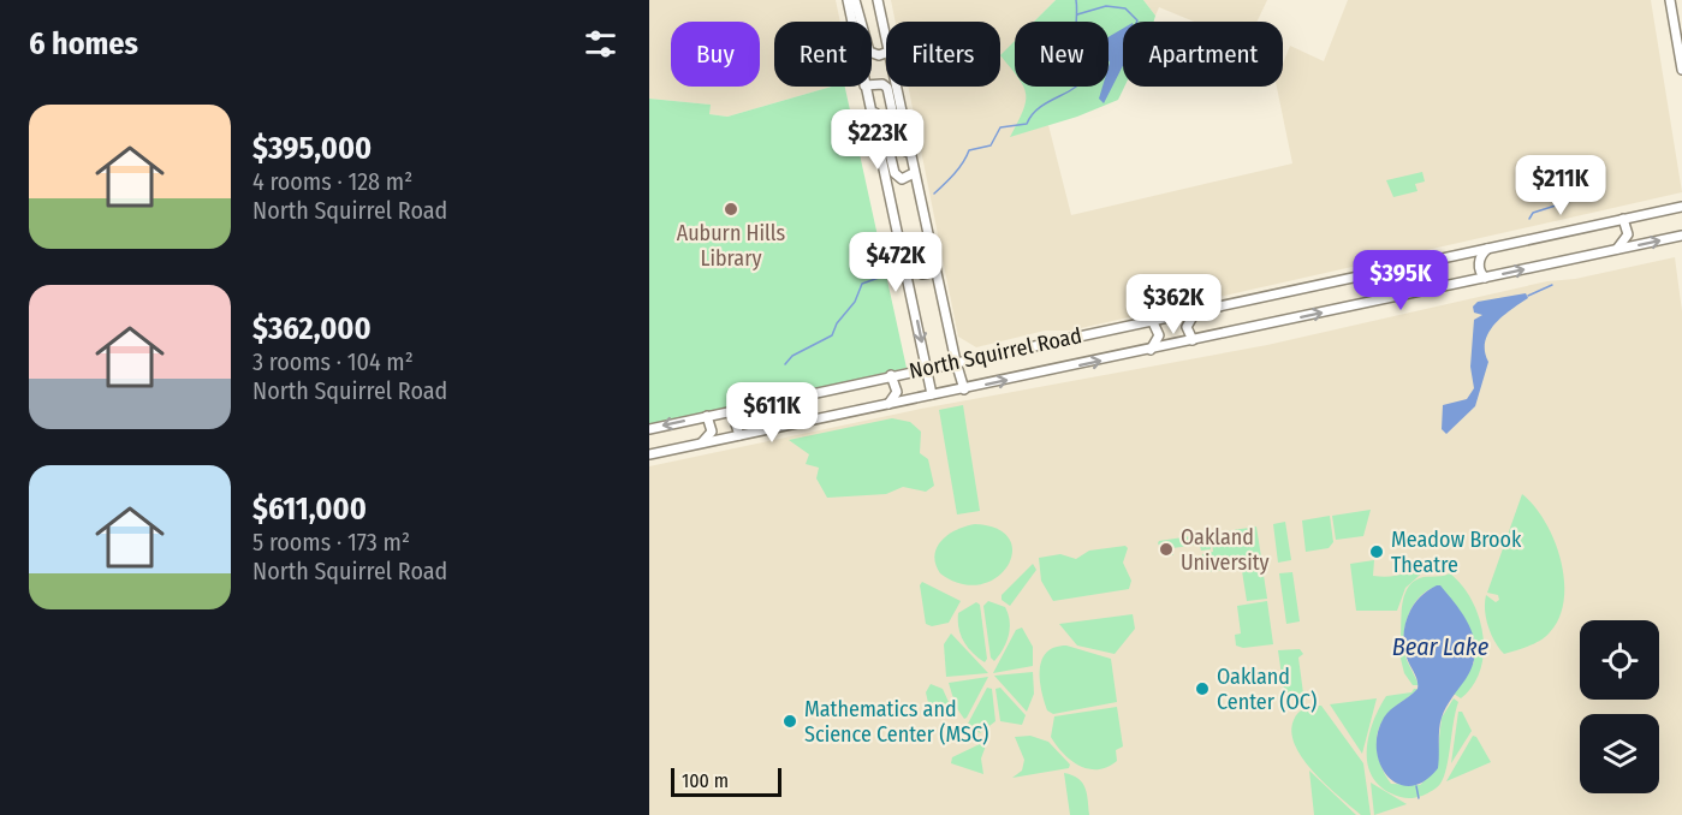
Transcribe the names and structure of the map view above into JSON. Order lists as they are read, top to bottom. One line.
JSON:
{"streets":{"main road":["North Squirrel Road"]},"water":["Bear Lake"],"places":["Auburn Hills Library","Oakland University","Meadow Brook Theatre","Oakland Center (OC)","Mathematics and Science Center (MSC)"],"scale_bar":"100 m","page":{"heading":"6 homes","chip":["Buy","Rent","Filters","New","Apartment"],"list":[{"name":"$395,000","note":"4 rooms · 128 m² · North Squirrel Road"},{"name":"$362,000","note":"3 rooms · 104 m² · North Squirrel Road"},{"name":"$611,000","note":"5 rooms · 173 m² · North Squirrel Road"}],"price":["$223K","$211K","$472K","$395K","$362K","$611K"],"scale":"100 m"}}
